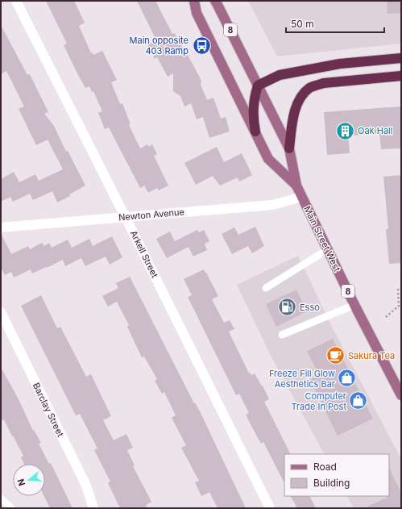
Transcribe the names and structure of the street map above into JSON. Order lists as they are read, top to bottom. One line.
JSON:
{"streets":{"main road":["8","Main Street West"],"street":["Newton Avenue","Arkell Street","Barclay Street"]},"crossings":[["Newton Avenue","Main Street West"],["Newton Avenue","Arkell Street"]],"places":{"bus stop":["Main opposite 403 Ramp"],"building":["Oak Hall"],"fuel station":["Esso"],"cafe":["Sakura Tea"],"shop":["Freeze Fill Glow Aesthetics Bar","Computer Trade In Post"]},"legend":["Road","Building"],"scale_bar":"50 m","north":"left"}
